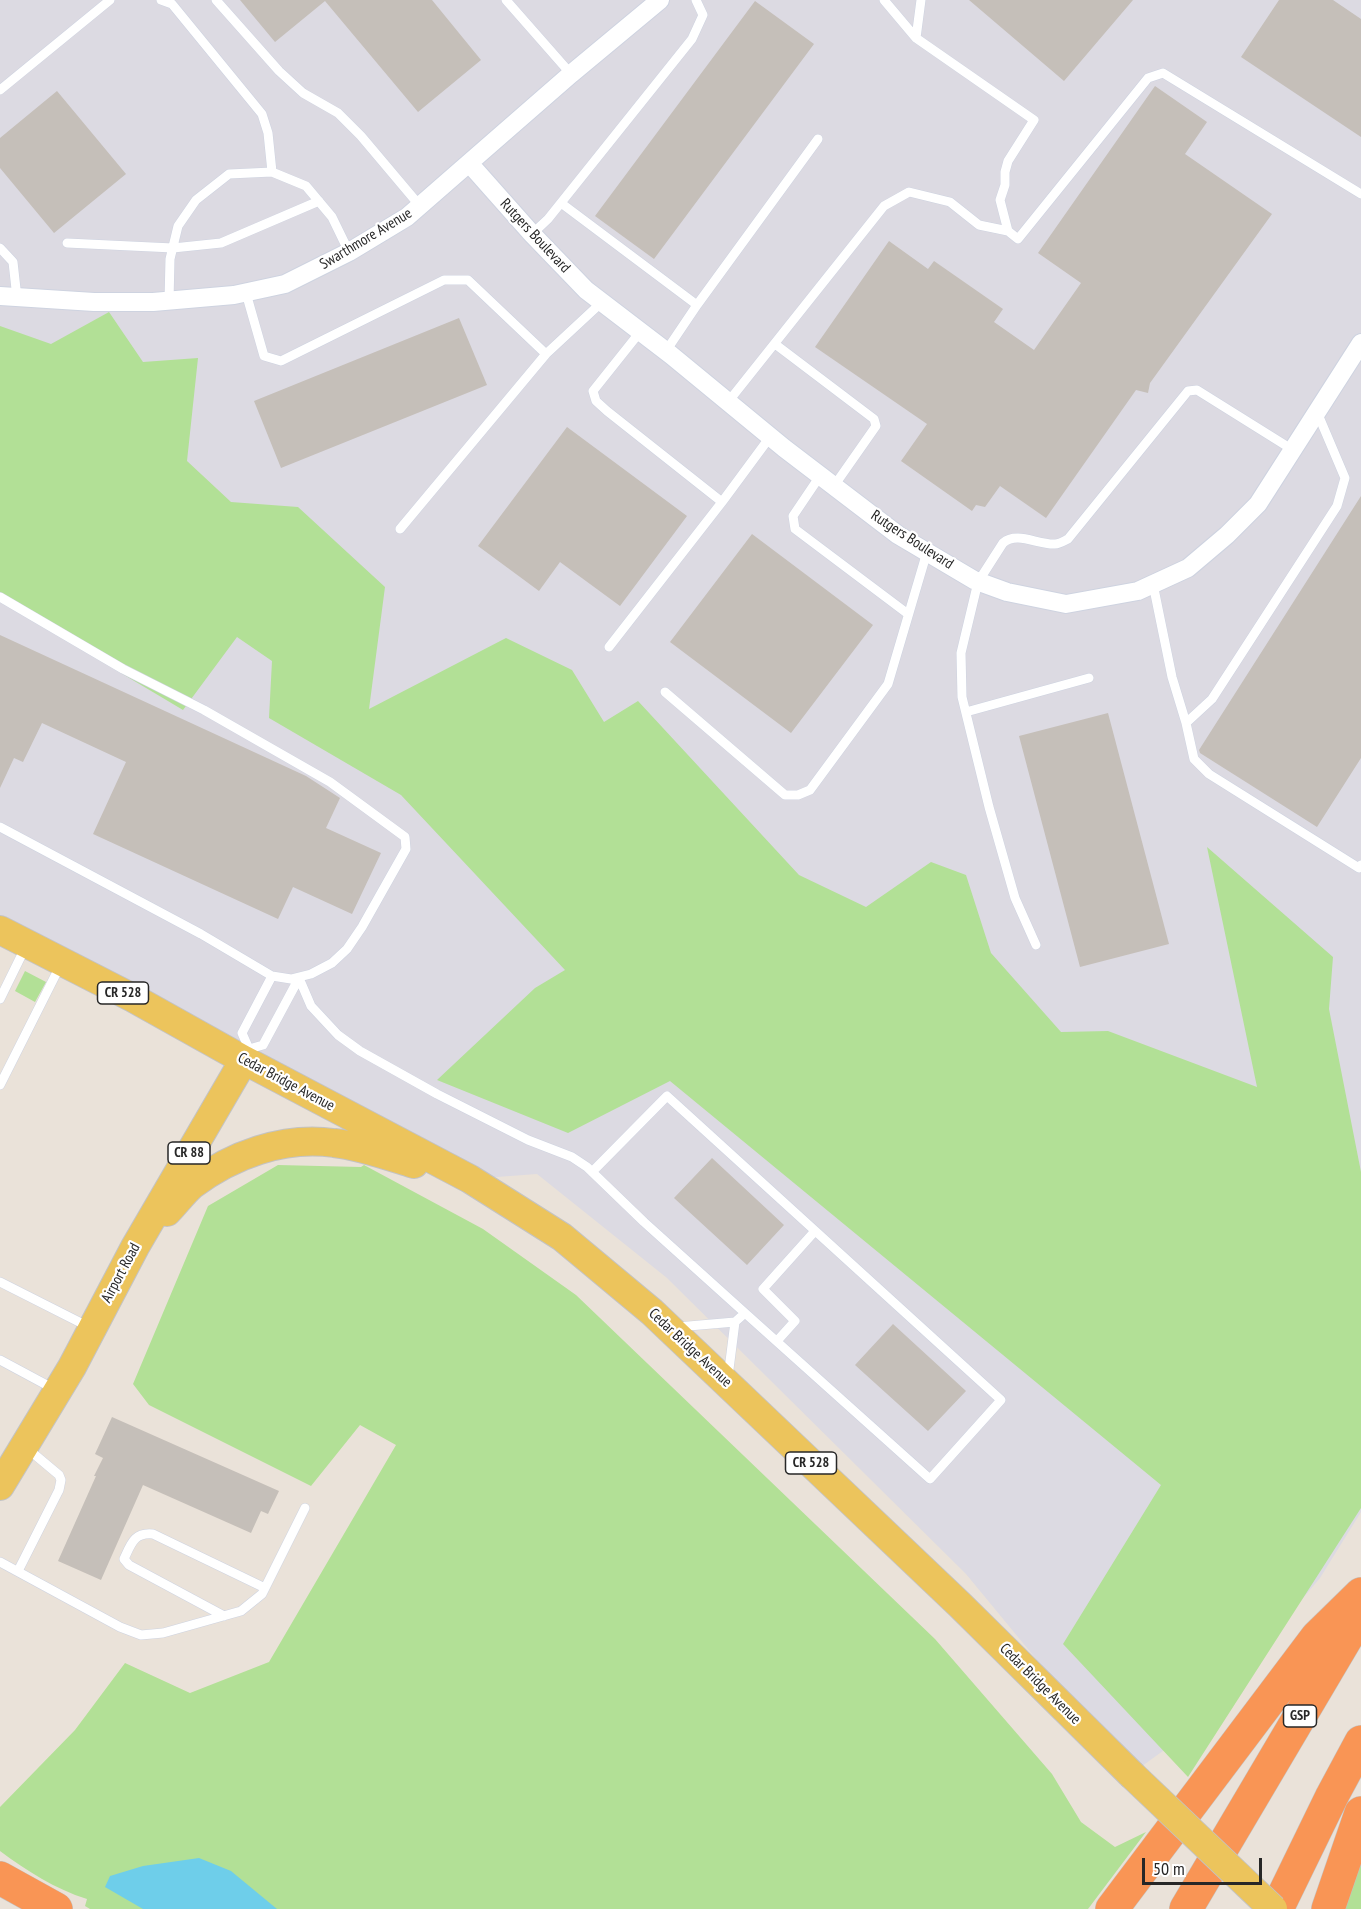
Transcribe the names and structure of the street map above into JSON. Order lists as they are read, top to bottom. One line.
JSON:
{"streets":{"highway":["GSP"],"main road":["CR 528","Cedar Bridge Avenue","CR 88","Airport Road"],"street":["Rutgers Boulevard","Swarthmore Avenue"]},"crossings":[["Rutgers Boulevard","Swarthmore Avenue"],["Cedar Bridge Avenue","Airport Road"]],"scale_bar":"50 m"}
